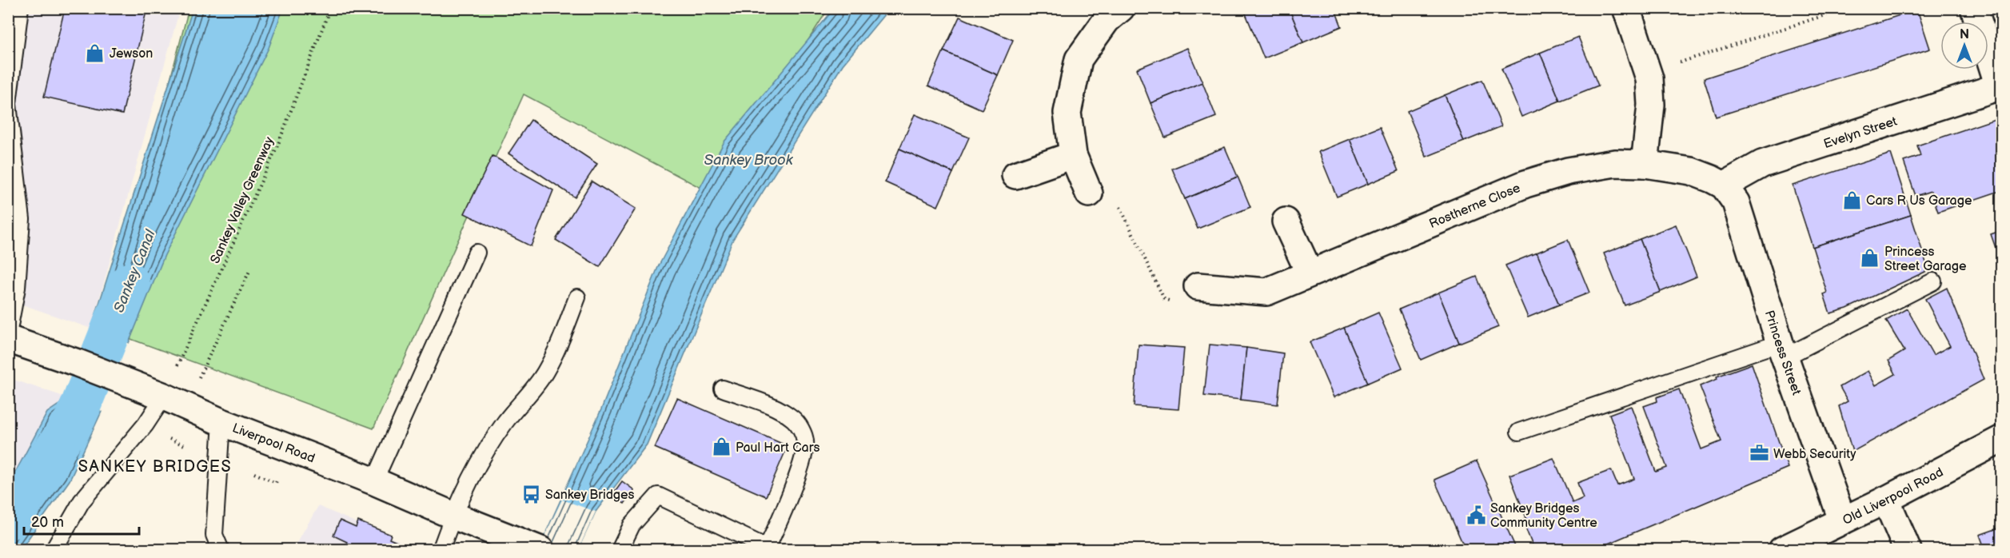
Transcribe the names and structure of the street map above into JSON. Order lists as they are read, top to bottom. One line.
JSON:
{"streets":{"street":["Evelyn Street","Rostherne Close","Princess Street","Liverpool Road","Old Liverpool Road"],"path":["Sankey Valley Greenway"]},"crossings":[["Evelyn Street","Rostherne Close"],["Evelyn Street","Princess Street"],["Sankey Valley Greenway","Liverpool Road"],["Rostherne Close","Princess Street"],["Princess Street","Old Liverpool Road"]],"districts":["SANKEY BRIDGES"],"water":["Sankey Brook","Sankey Canal"],"places":{"shop":["Jewson","Cars R Us Garage","Princess Street Garage","Paul Hart Cars"],"office":["Webb Security"],"bus stop":["Sankey Bridges"],"public building":["Sankey Bridges Community Centre"]},"scale_bar":"20 m","north":"top"}
